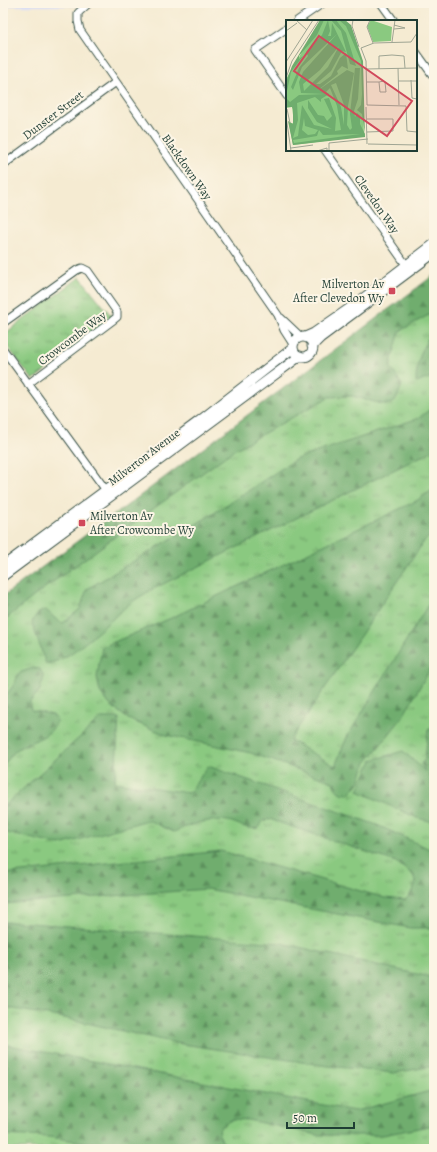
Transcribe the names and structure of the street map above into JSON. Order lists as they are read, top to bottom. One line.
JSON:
{"streets":{"street":["Dunster Street","Blackdown Way","Clevedon Way","Crowcombe Way","Milverton Avenue"]},"crossings":[["Dunster Street","Blackdown Way"],["Blackdown Way","Milverton Avenue"]],"places":{"transit":["Milverton Av After Clevedon Wy","Milverton Av After Crowcombe Wy"]},"scale_bar":"50 m"}
